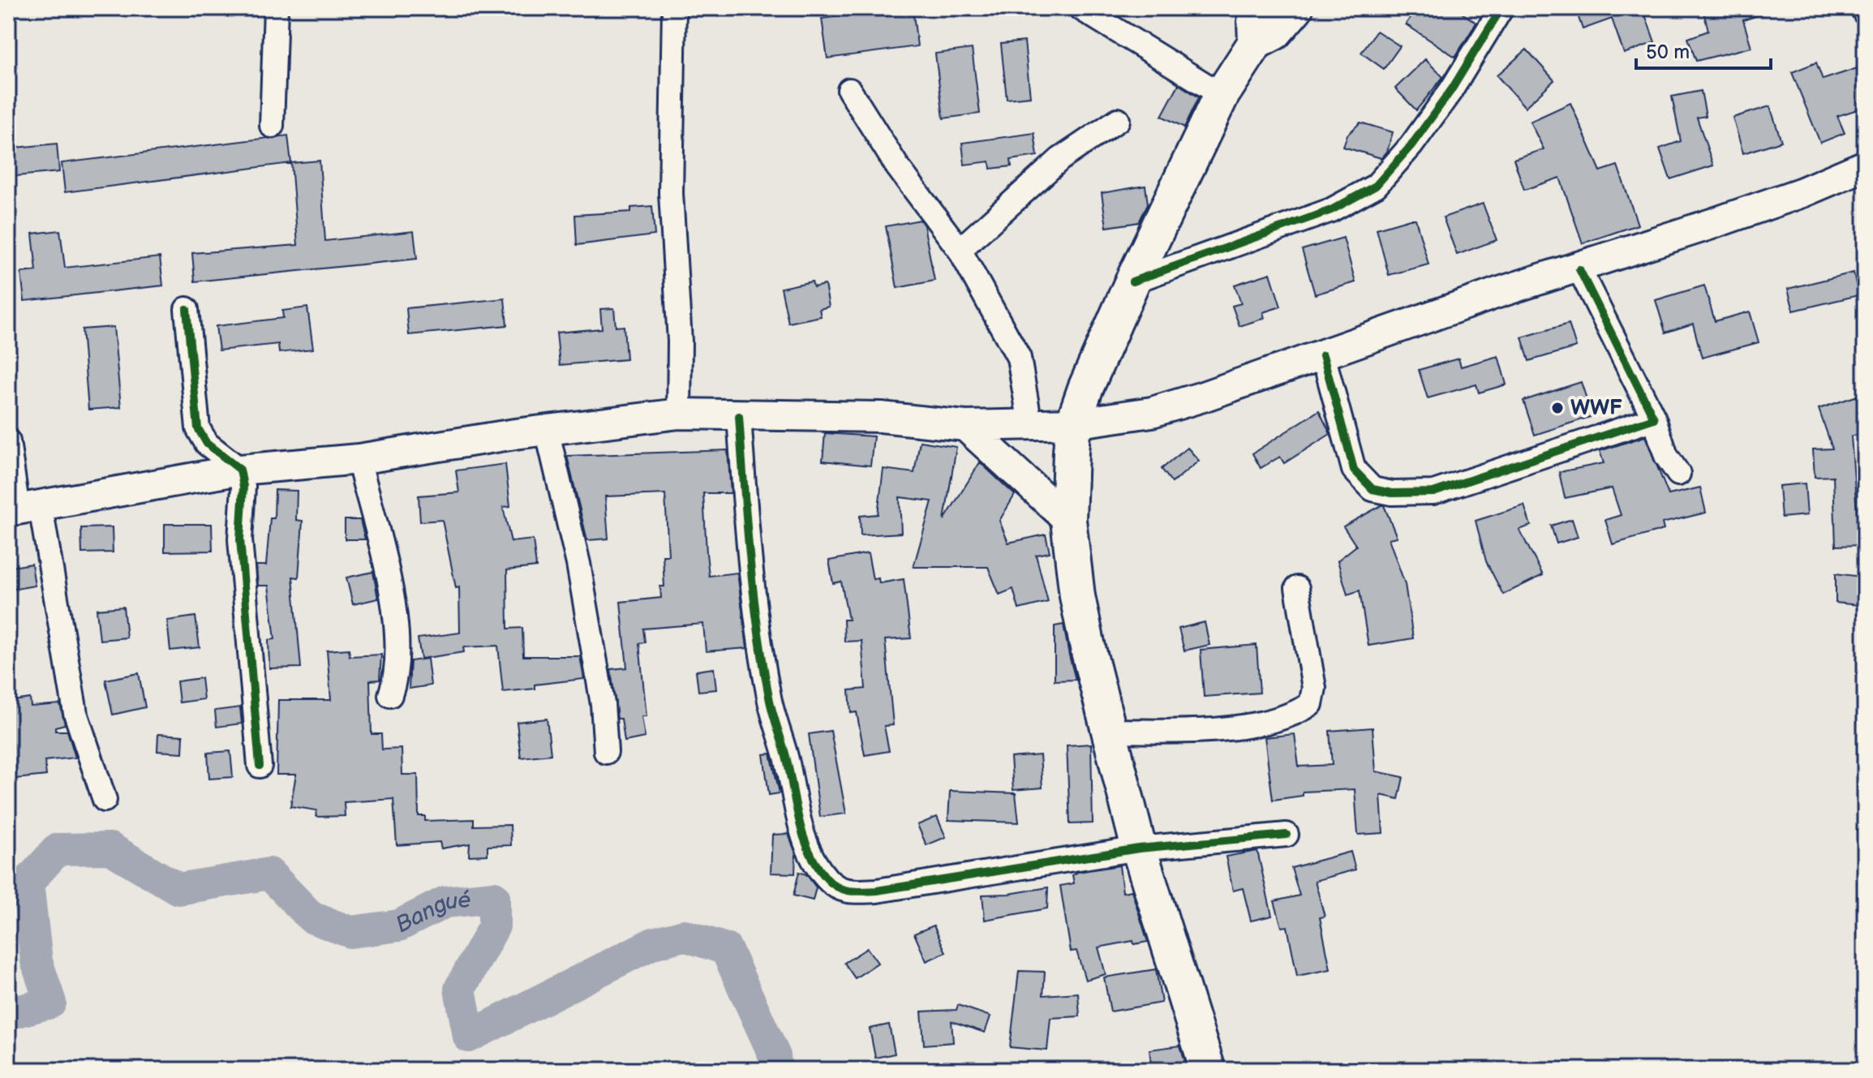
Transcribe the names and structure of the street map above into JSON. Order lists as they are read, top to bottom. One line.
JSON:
{"water":["Bangué"],"places":["WWF"],"scale_bar":"50 m"}
